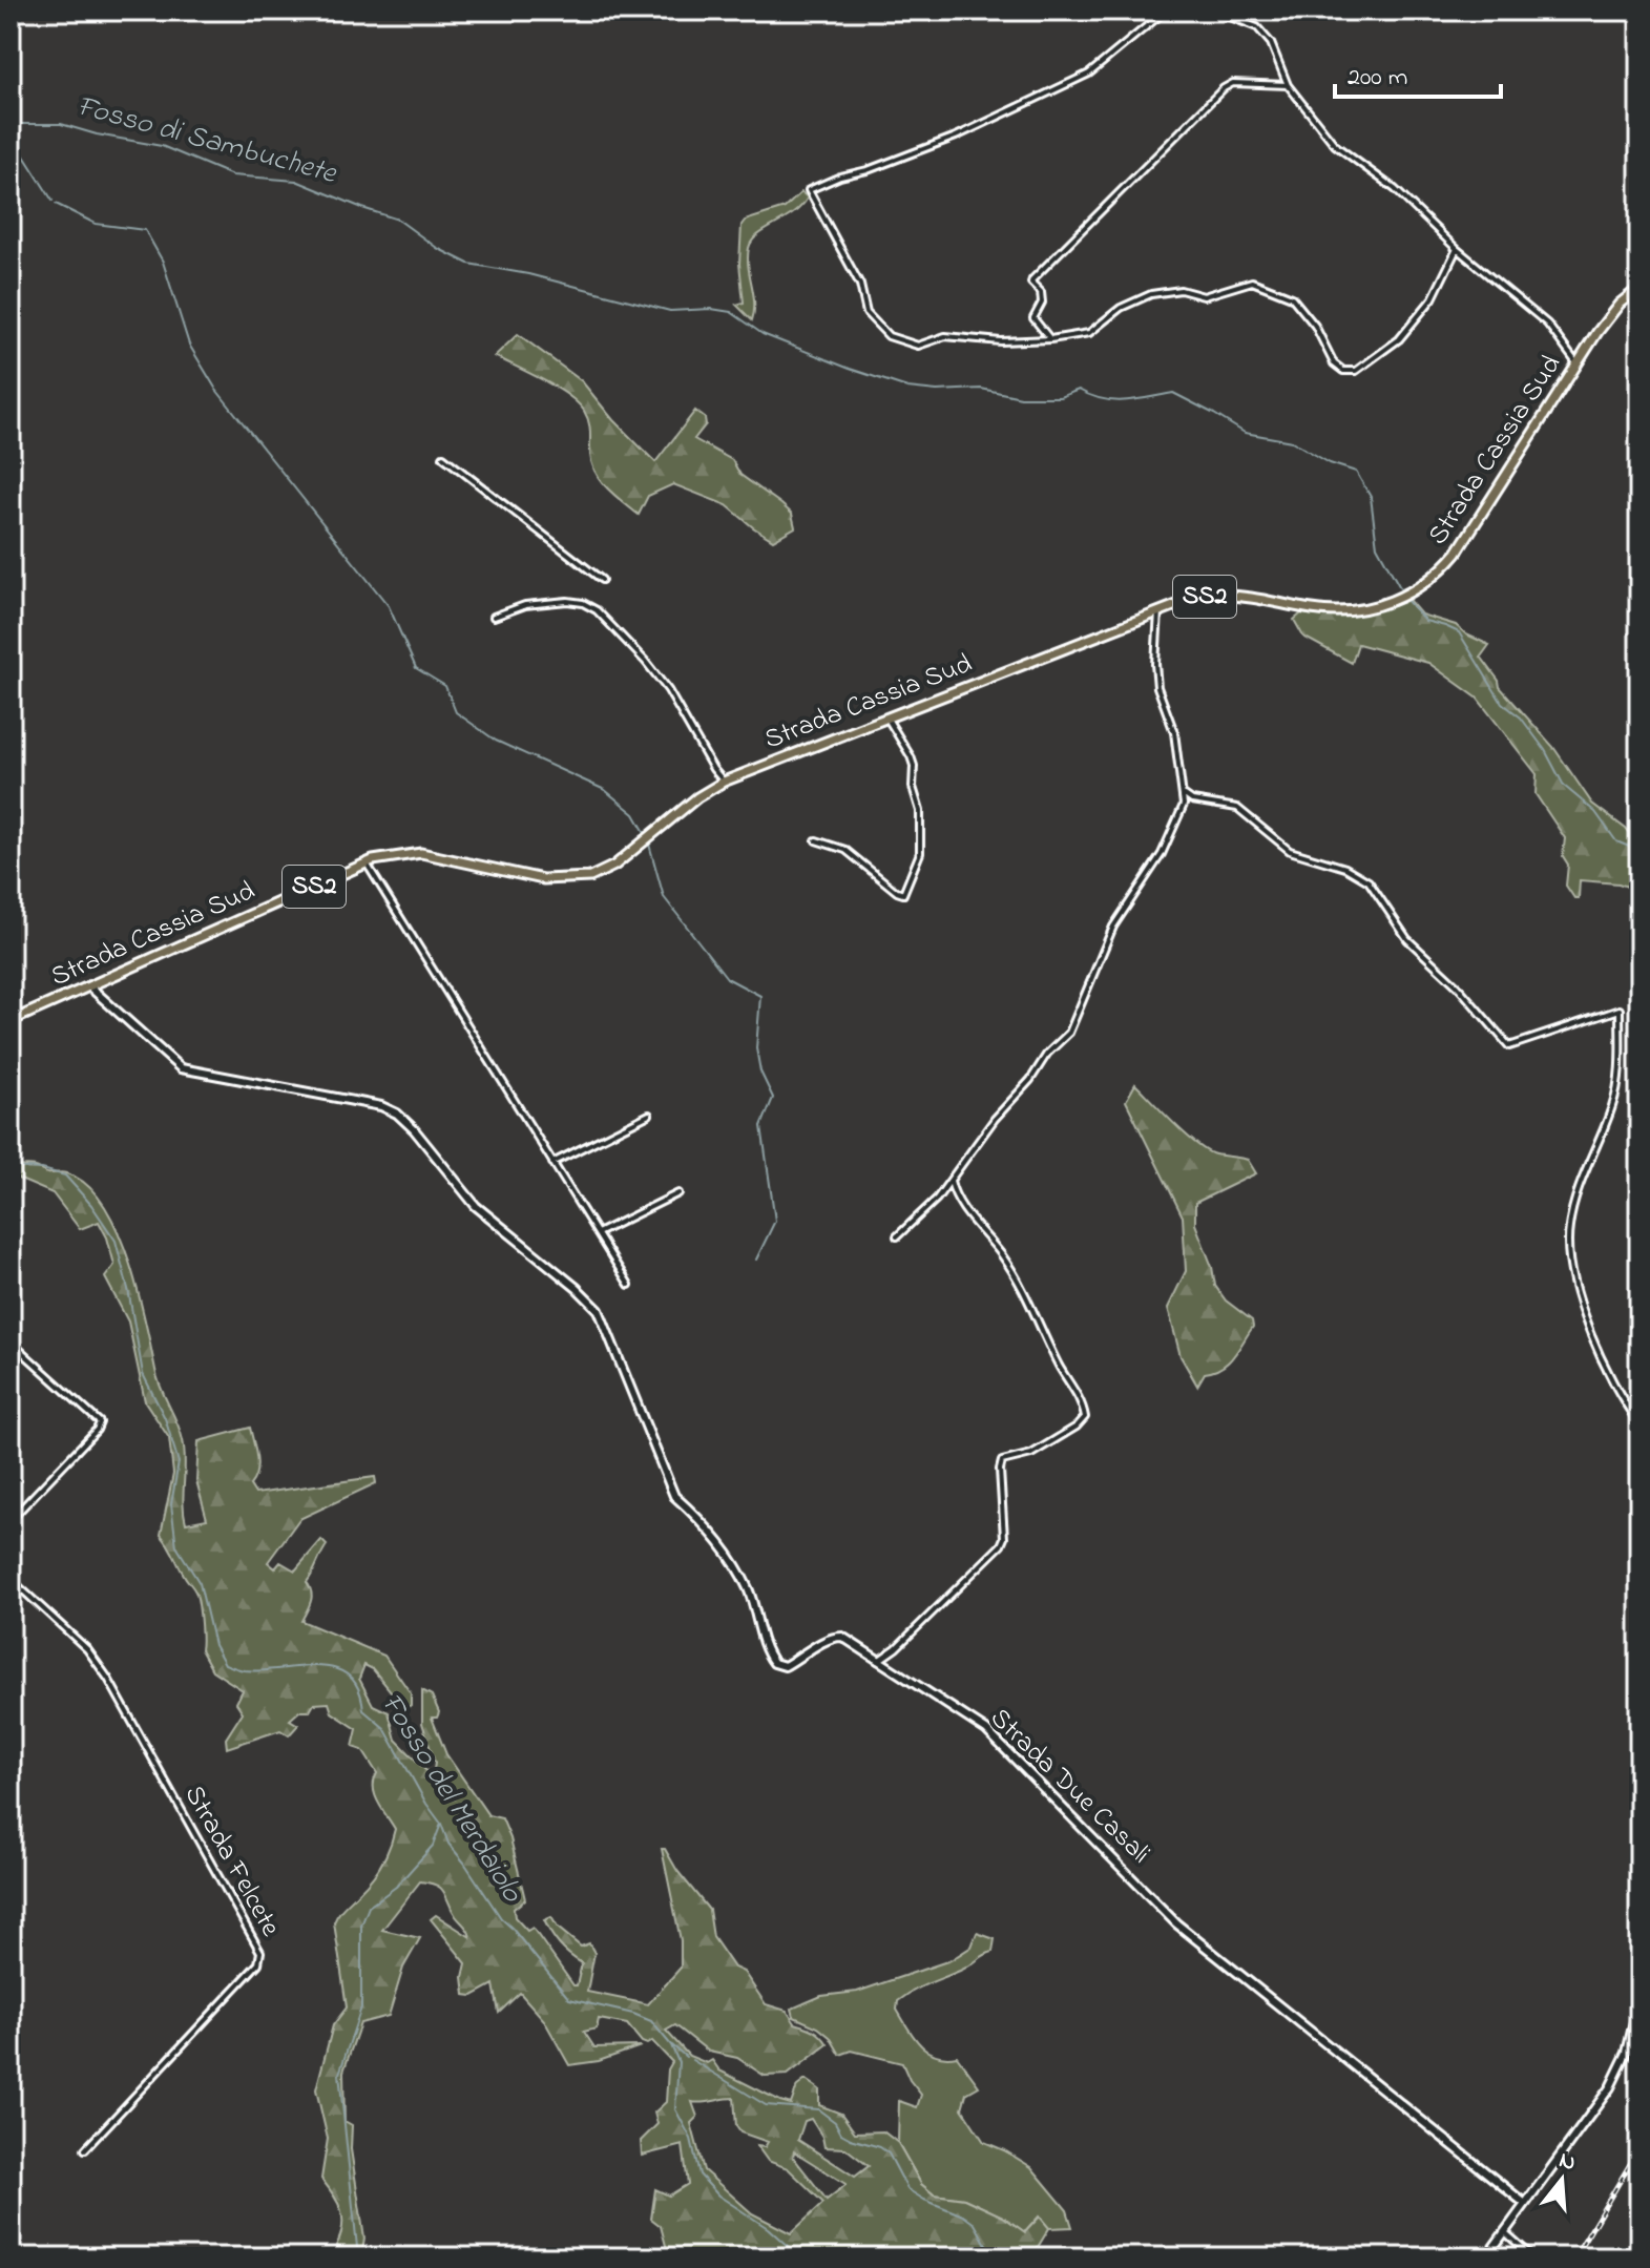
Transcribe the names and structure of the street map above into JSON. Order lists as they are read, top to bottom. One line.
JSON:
{"streets":{"main road":["Strada Cassia Sud","SS2"],"street":["Strada Due Casali","Strada Felcete"]},"crossings":[["Strada Cassia Sud","Strada Due Casali"]],"water":["Fosso di Sambuchete","Fosso del Merdaiolo"],"scale_bar":"200 m","north":"top"}
